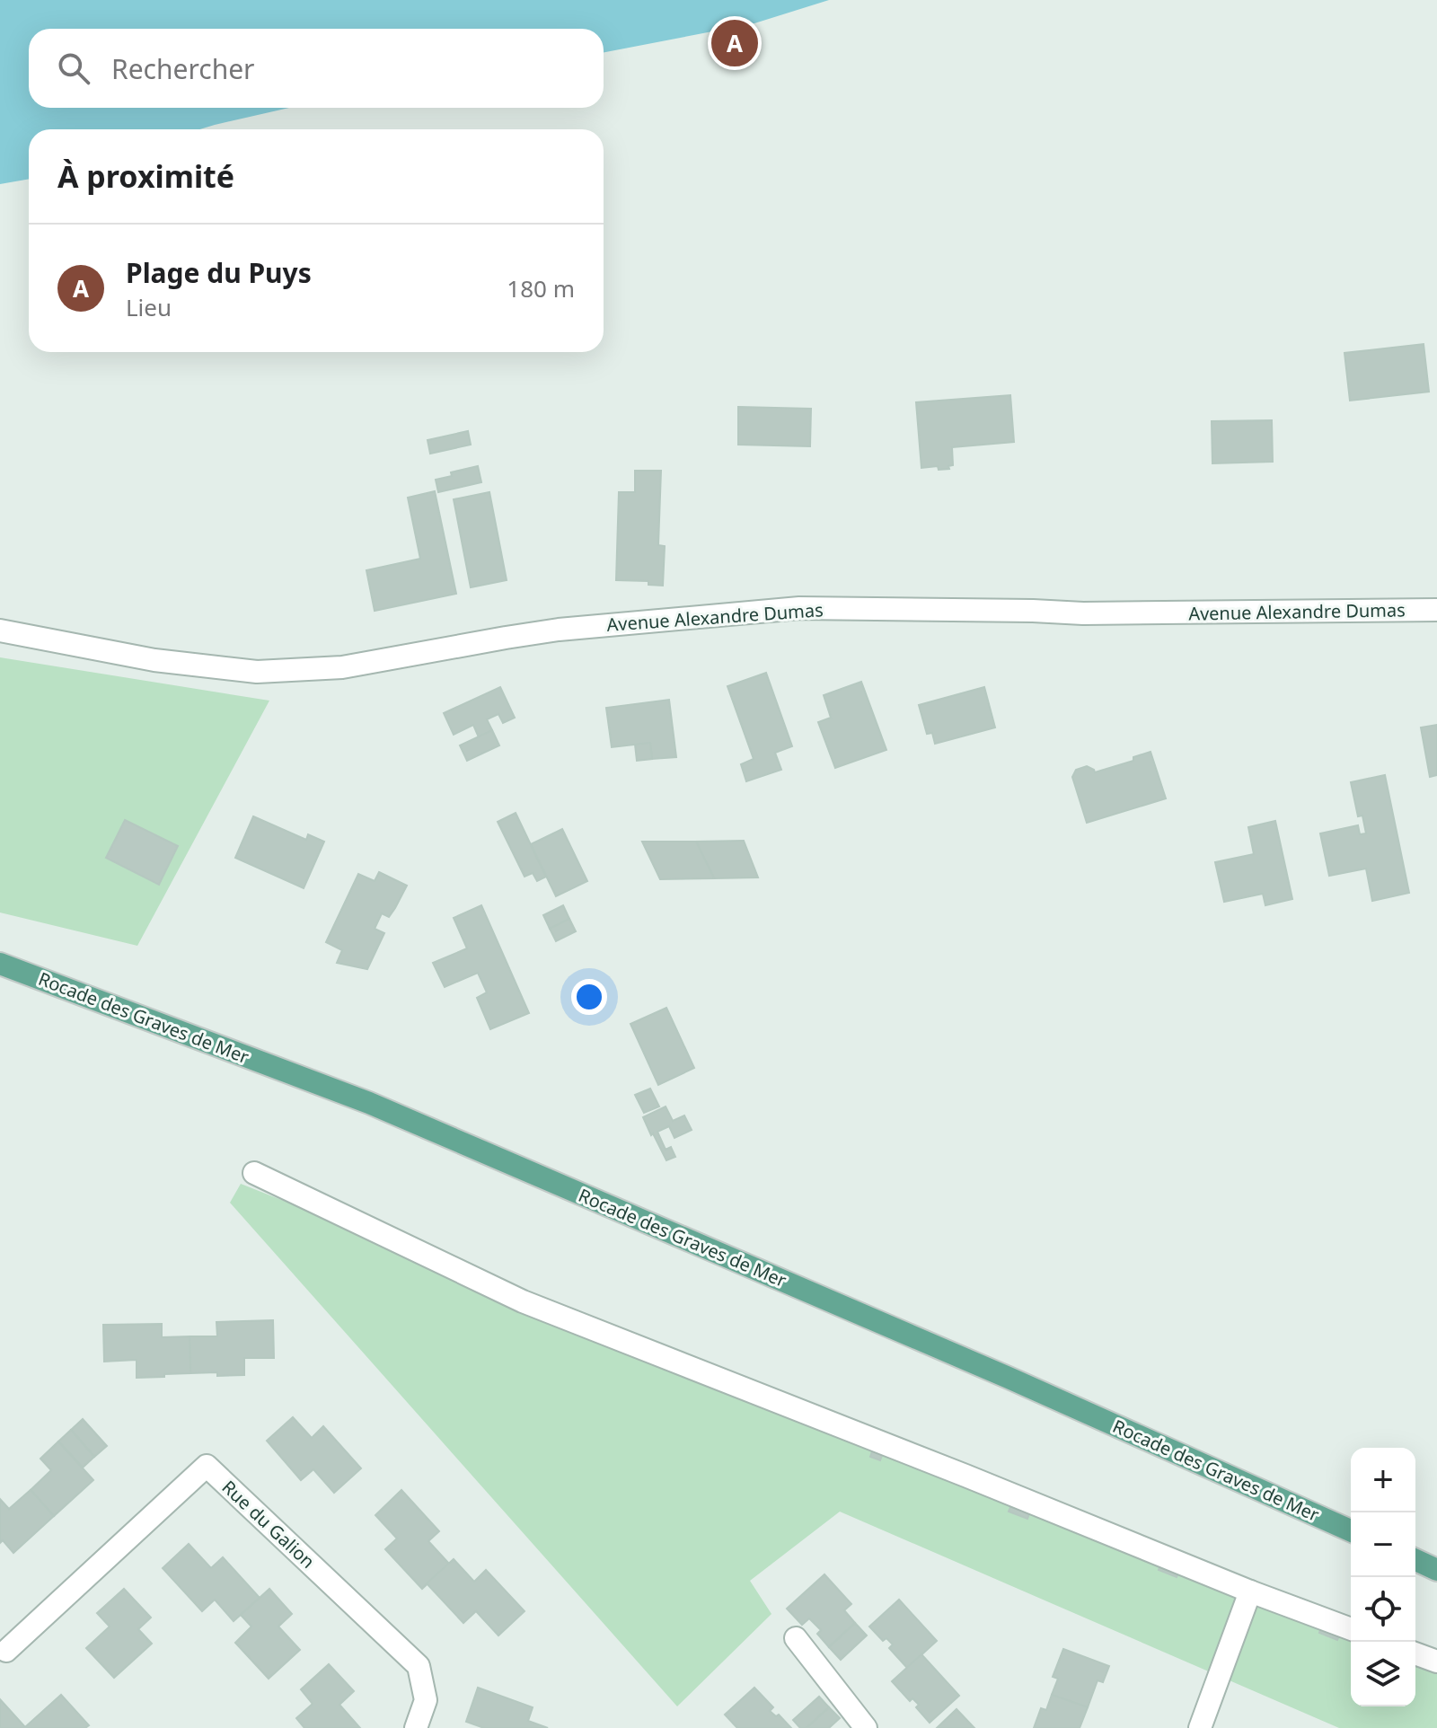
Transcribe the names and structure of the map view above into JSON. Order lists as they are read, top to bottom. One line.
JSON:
{"streets":{"main road":["Rocade des Graves de Mer"],"street":["Avenue Alexandre Dumas","Rue du Galion"]},"page":{"pins":"A","search":"Rechercher","heading":"À proximité","list":[{"mark":"A","name":"Plage du Puys","note":"Lieu","value":"180 m"}],"map_buttons":["+","−"]}}
